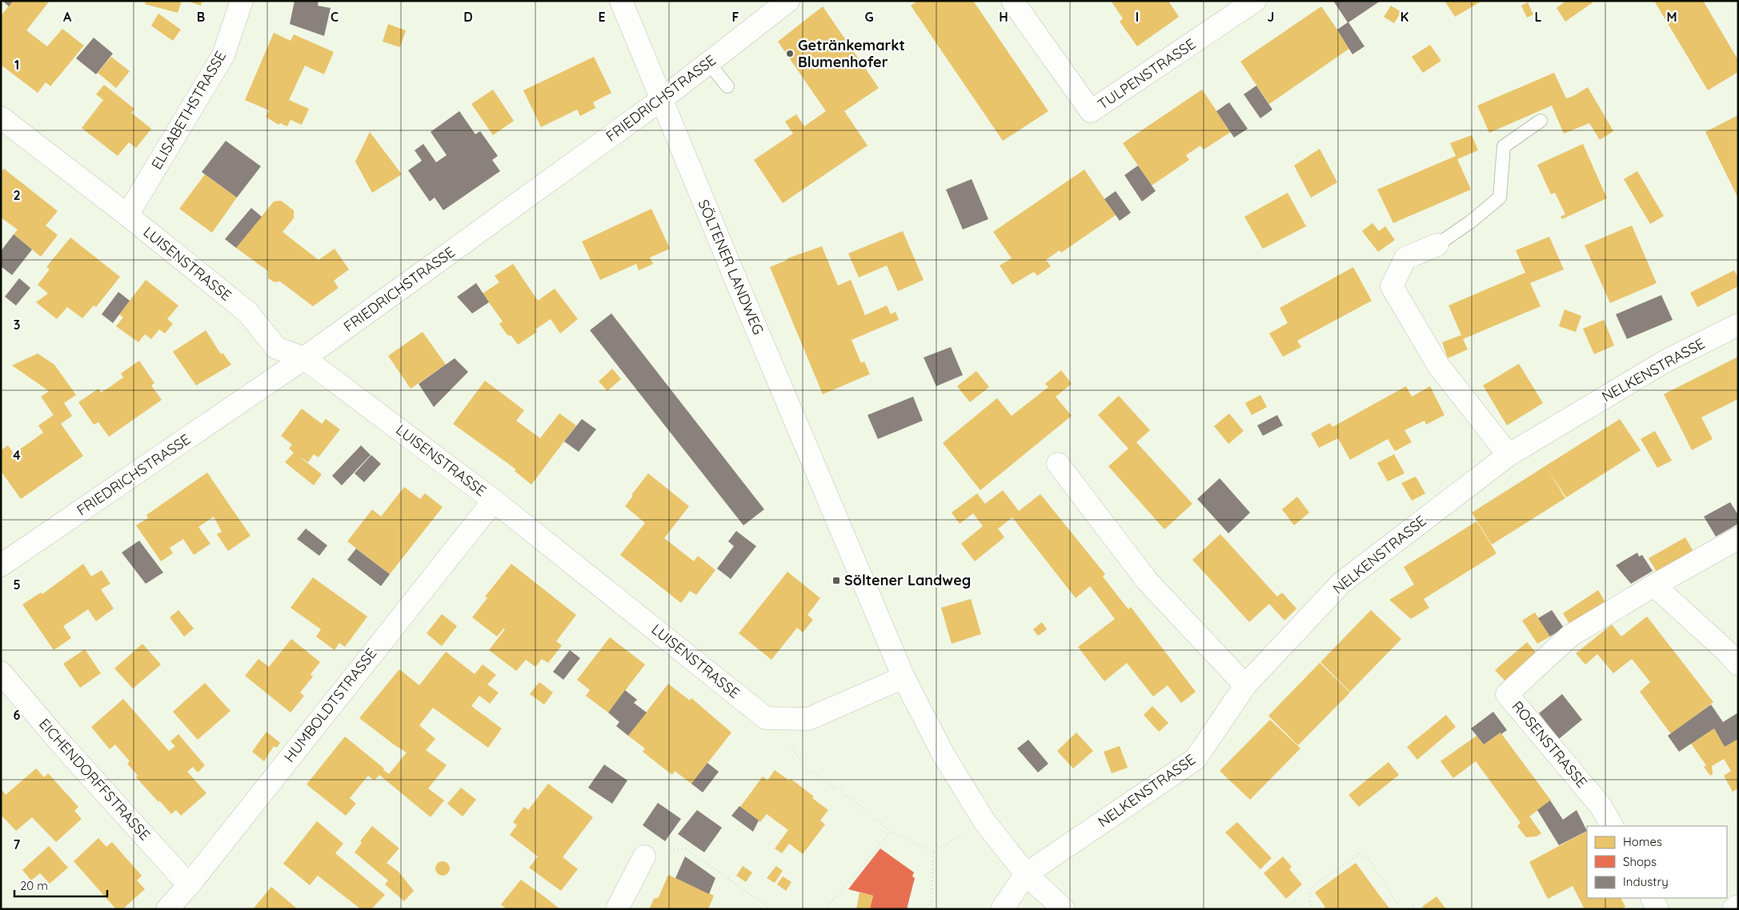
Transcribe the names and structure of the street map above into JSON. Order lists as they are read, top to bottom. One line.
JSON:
{"streets":{"street":["TULPENSTRASSE","FRIEDRICHSTRASSE","ELISABETHSTRASSE","LUISENSTRASSE","SÖLTENER LANDWEG","NELKENSTRASSE","HUMBOLDTSTRASSE","ROSENSTRASSE","EICHENDORFFSTRASSE"]},"crossings":[["FRIEDRICHSTRASSE","LUISENSTRASSE"],["FRIEDRICHSTRASSE","SÖLTENER LANDWEG"],["ELISABETHSTRASSE","LUISENSTRASSE"],["LUISENSTRASSE","HUMBOLDTSTRASSE"],["SÖLTENER LANDWEG","NELKENSTRASSE"],["HUMBOLDTSTRASSE","EICHENDORFFSTRASSE"]],"places":{"other":["Getränkemarkt Blumenhofer"],"transit":["Söltener Landweg"]},"legend":["Homes","Shops","Industry"],"scale_bar":"20 m","grid":{"columns":["A","B","C","D","E","F","G","H","I","J","K","L","M"],"rows":["1","2","3","4","5","6","7"]}}
